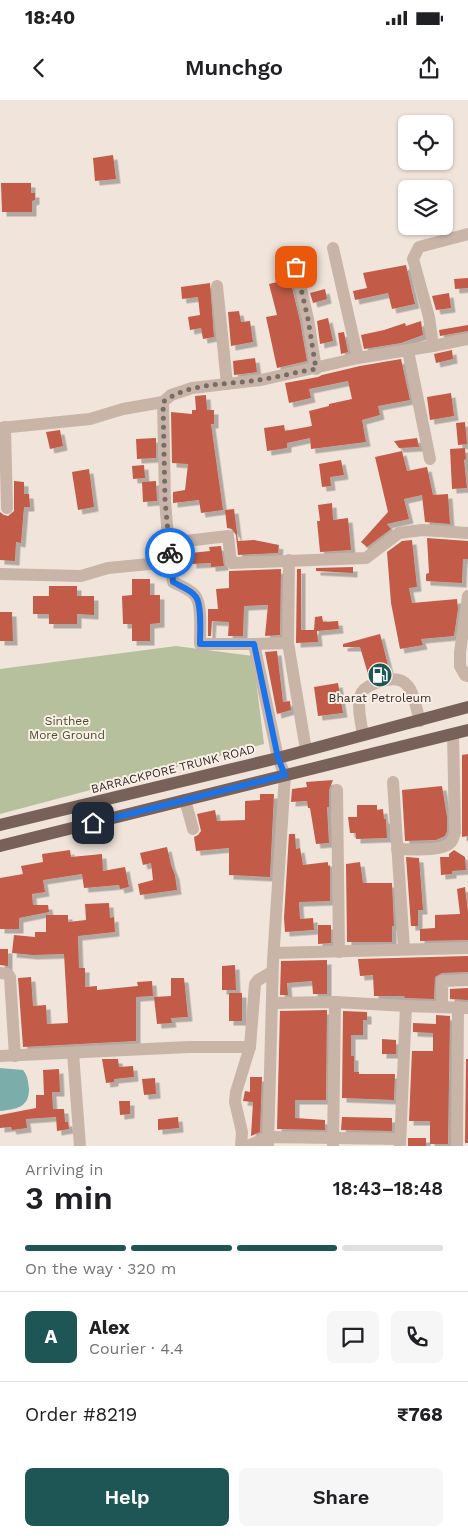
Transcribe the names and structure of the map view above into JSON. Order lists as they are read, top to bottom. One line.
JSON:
{"streets":{"main road":["BARRACKPORE TRUNK ROAD"]},"parks":["Sinthee More Ground"],"places":{"fuel station":["Bharat Petroleum"]},"page":{"status":"18:40","header":"Munchgo","heading":["3 min","Arriving in","18:43–18:48"],"panel":["Alex","Courier · 4.4","Order #8219","₹768"],"bar":"On the way · 320 m","round":"A","buttons":["Help","Share"]}}
